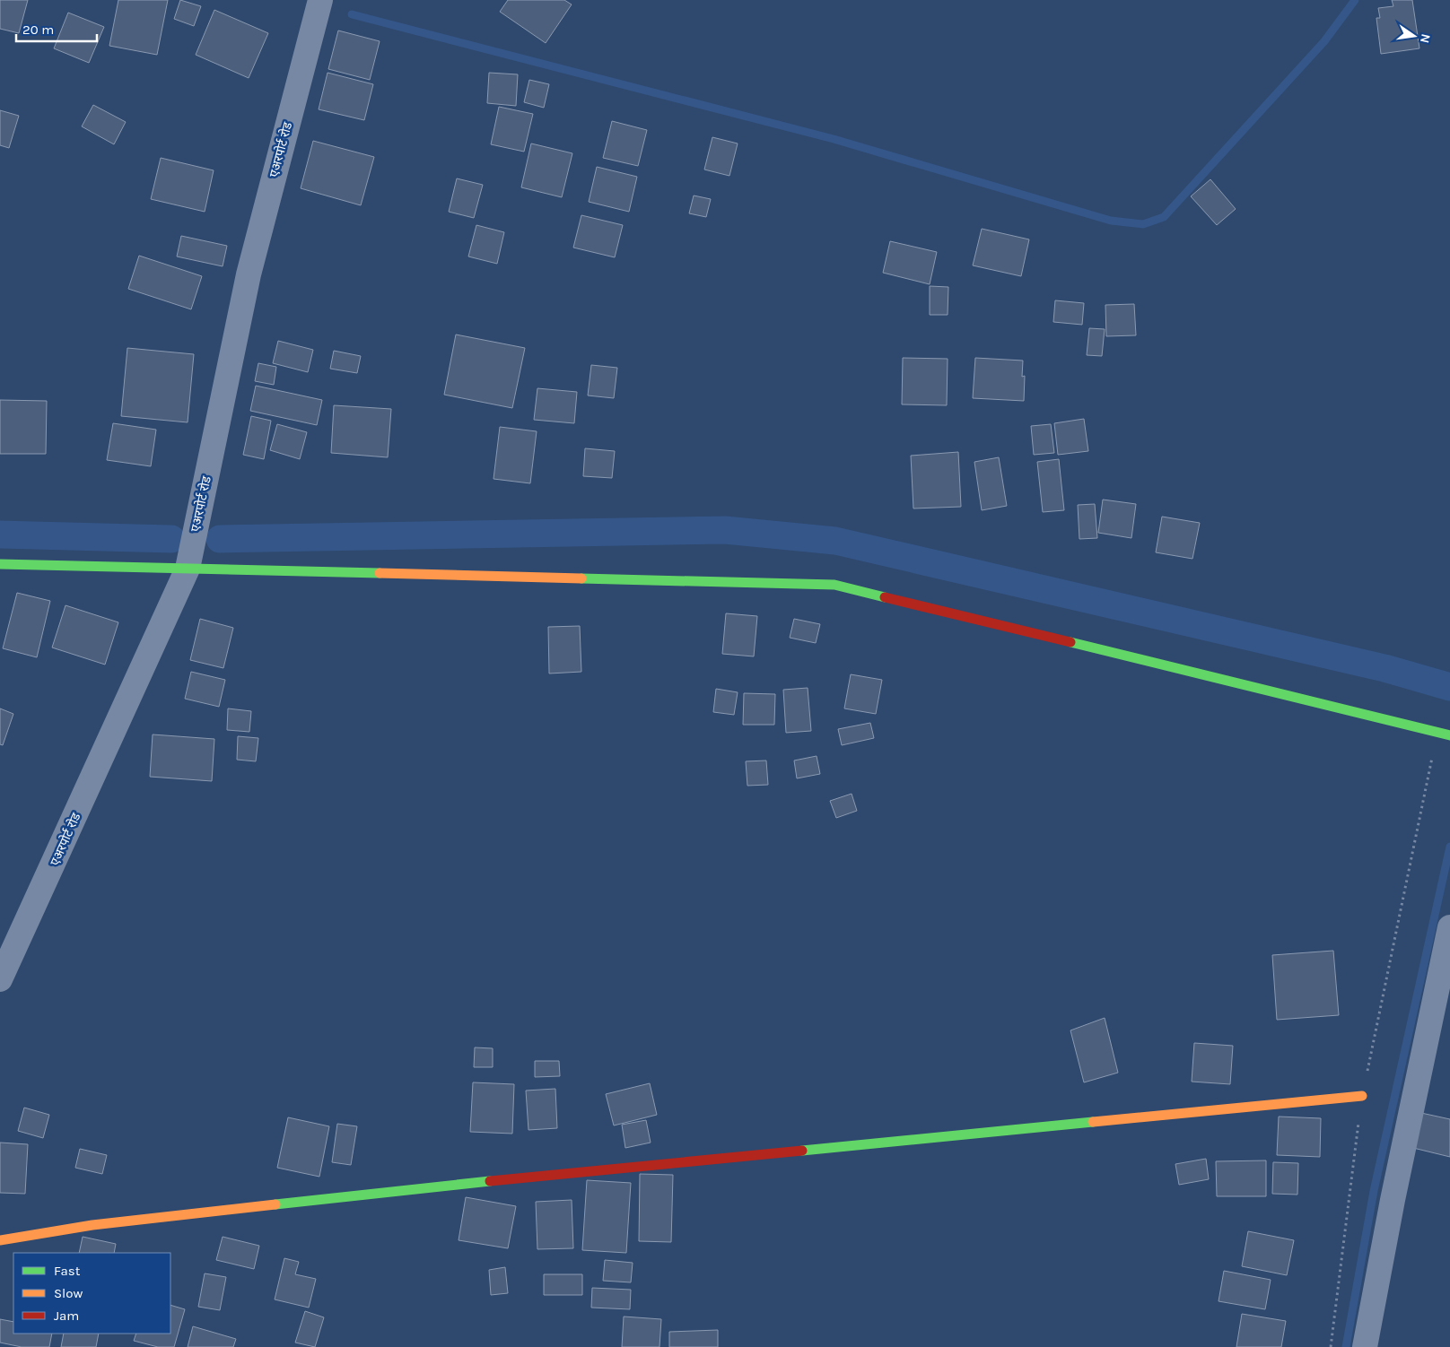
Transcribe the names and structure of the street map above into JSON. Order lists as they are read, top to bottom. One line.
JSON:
{"streets":{"street":["एअरपोर्ट रोड"]},"legend":["Fast","Slow","Jam"],"scale_bar":"20 m","north":"right"}
